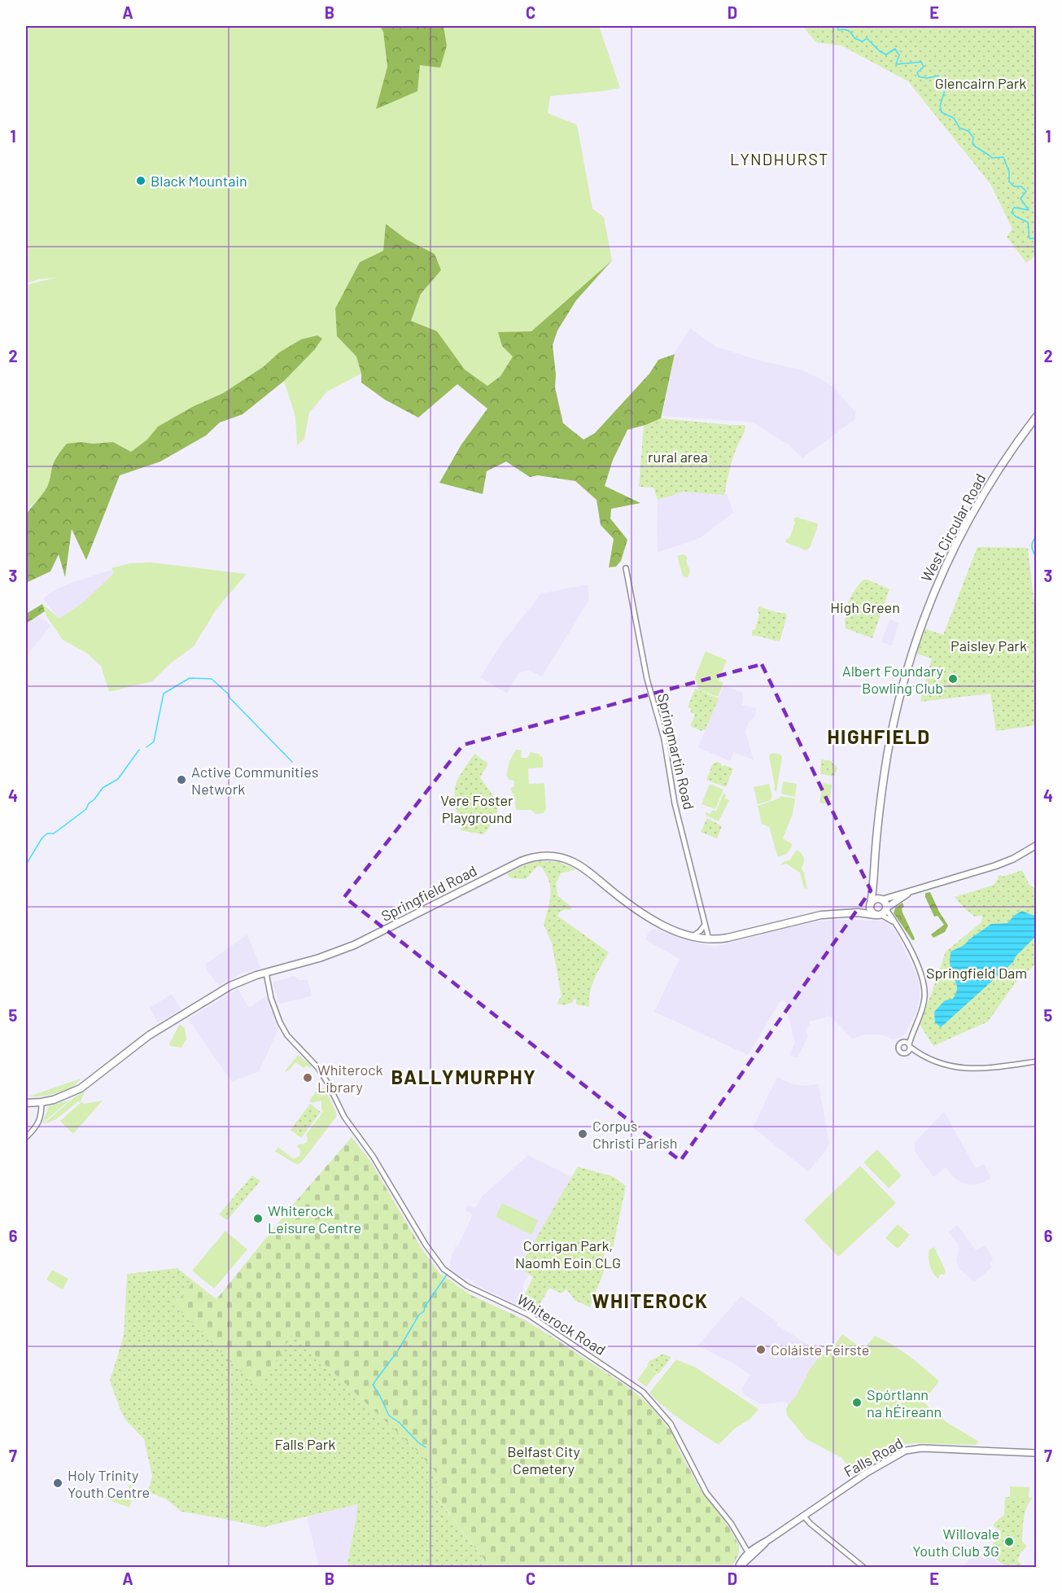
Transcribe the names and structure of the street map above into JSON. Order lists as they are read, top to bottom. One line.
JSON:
{"streets":{"highway":["West Circular Road","Springfield Road"],"main road":["Falls Road"],"street":["Springmartin Road","Whiterock Road"]},"crossings":[["West Circular Road","Springfield Road"],["Springmartin Road","Springfield Road"],["Springfield Road","Whiterock Road"],["Whiterock Road","Falls Road"]],"districts":["LYNDHURST","HIGHFIELD","BALLYMURPHY","WHITEROCK"],"parks":["Glencairn Park","rural area","High Green","Paisley Park","Vere Foster Playground","Springfield Dam","Corrigan Park, Naomh Eoin CLG","Falls Park","Belfast City Cemetery"],"places":["Black Mountain","Albert Foundary Bowling Club","Active Communities Network","Whiterock Library","Corpus Christi Parish","Whiterock Leisure Centre","Coláiste Feirste","Spórtlann na hÉireann","Holy Trinity Youth Centre","Willovale Youth Club 3G"],"grid":{"columns":["A","B","C","D","E"],"rows":["1","2","3","4","5","6","7"]}}
